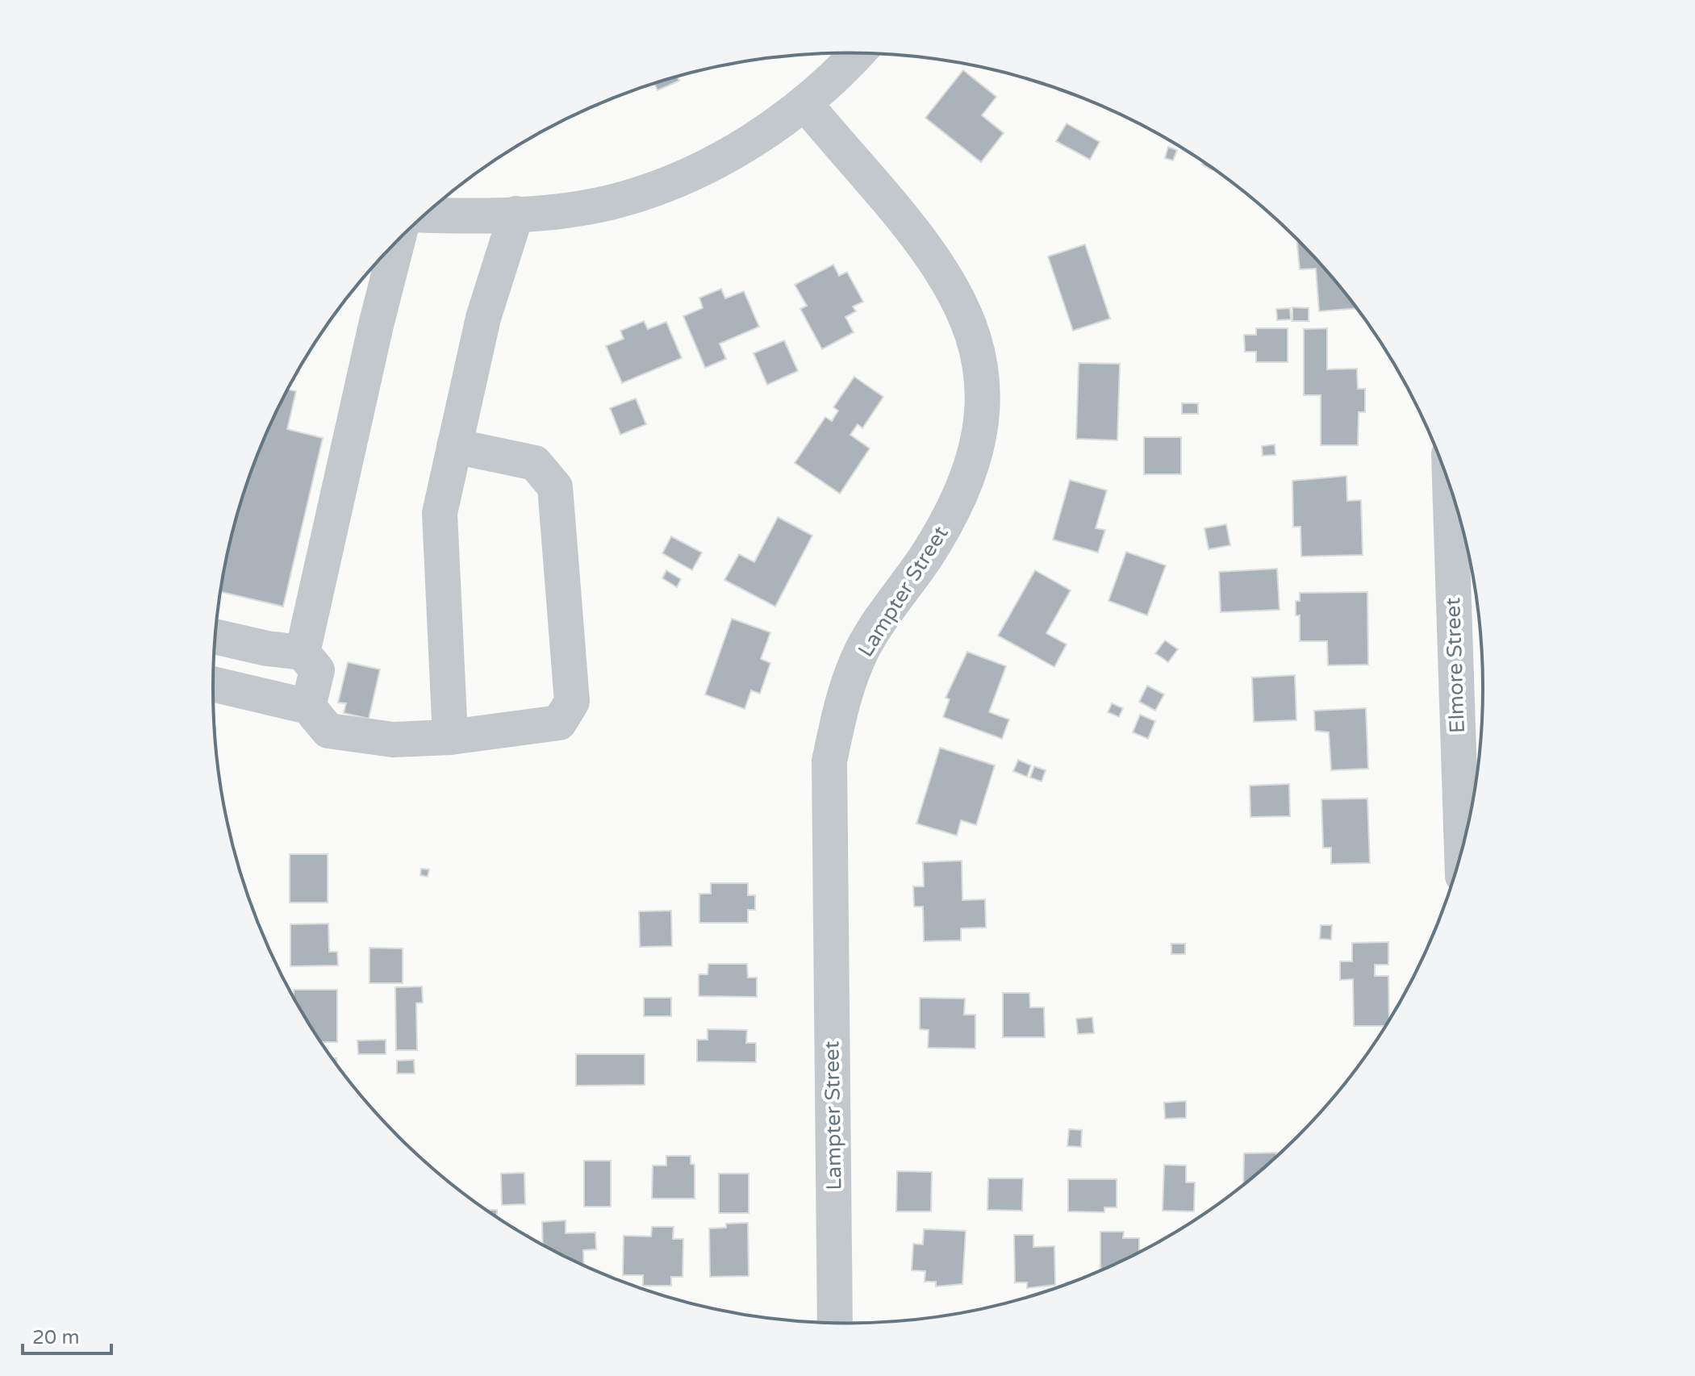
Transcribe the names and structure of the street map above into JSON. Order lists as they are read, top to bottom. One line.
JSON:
{"streets":{"street":["Lampter Street","Elmore Street"]},"scale_bar":"20 m"}
